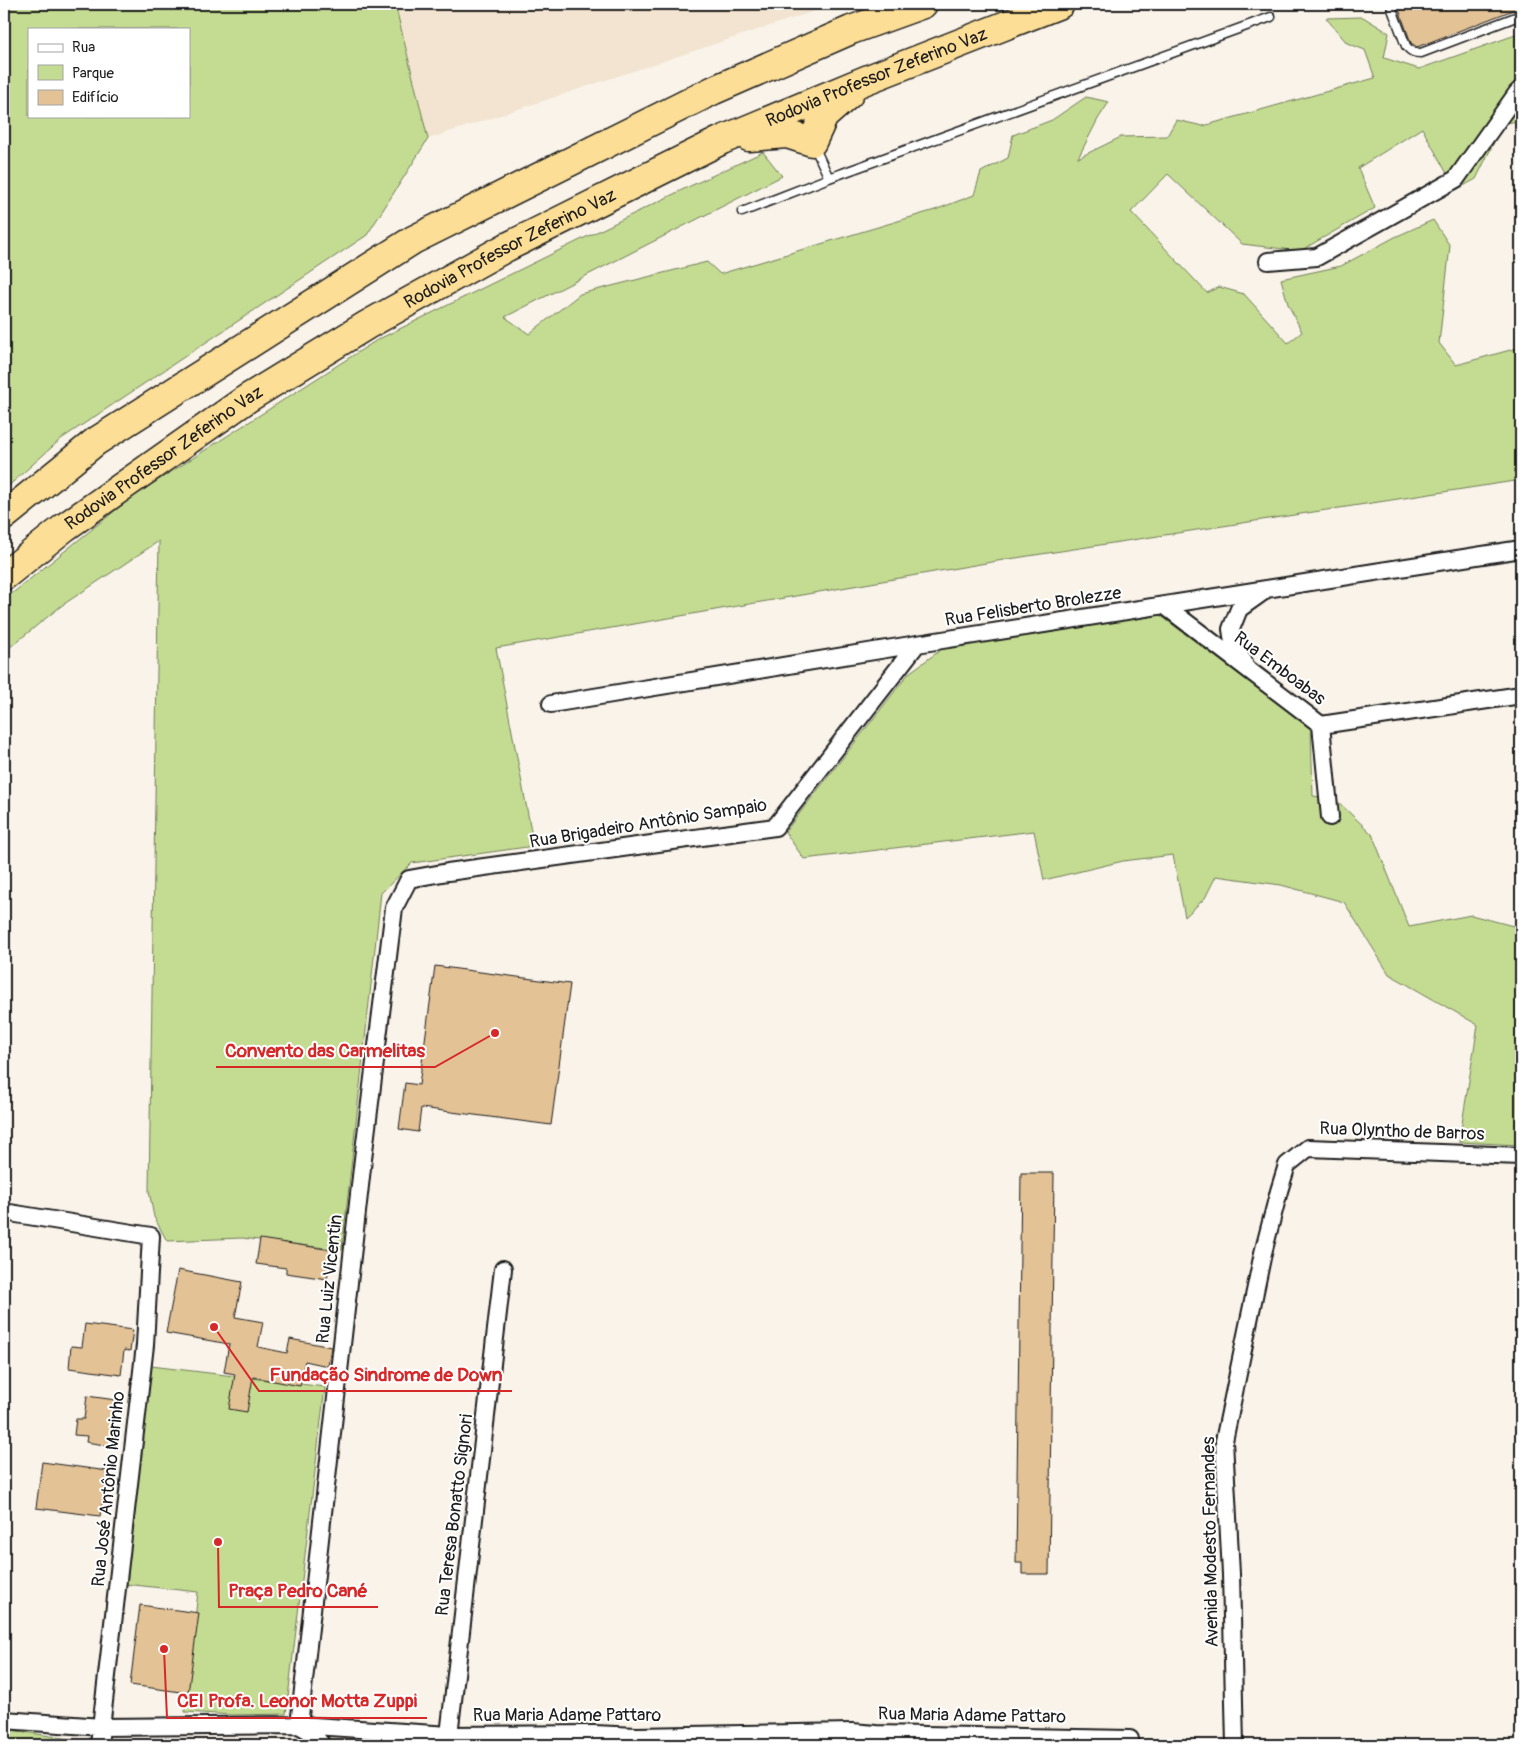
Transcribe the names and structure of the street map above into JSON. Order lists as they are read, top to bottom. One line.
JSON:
{"streets":{"highway":["Rodovia Professor Zeferino Vaz"],"street":["Rua Felisberto Brolezze","Rua Emboabas","Rua Brigadeiro Antônio Sampaio","Rua Olyntho de Barros","Rua Luiz Vicentin","Rua José Antônio Marinho","Rua Teresa Bonatto Signori","Avenida Modesto Fernandes","Rua Maria Adame Pattaro"]},"crossings":[["Rua Felisberto Brolezze","Rua Emboabas"],["Rua Felisberto Brolezze","Rua Brigadeiro Antônio Sampaio"],["Rua Brigadeiro Antônio Sampaio","Rua Luiz Vicentin"],["Rua Olyntho de Barros","Avenida Modesto Fernandes"],["Rua Luiz Vicentin","Rua Maria Adame Pattaro"],["Rua José Antônio Marinho","Rua Maria Adame Pattaro"],["Rua Teresa Bonatto Signori","Rua Maria Adame Pattaro"]],"places":["Convento das Carmelitas","Fundação Sindrome de Down","Praça Pedro Cané","CEI Profa. Leonor Motta Zuppi"],"legend":["Rua","Parque","Edifício"]}
